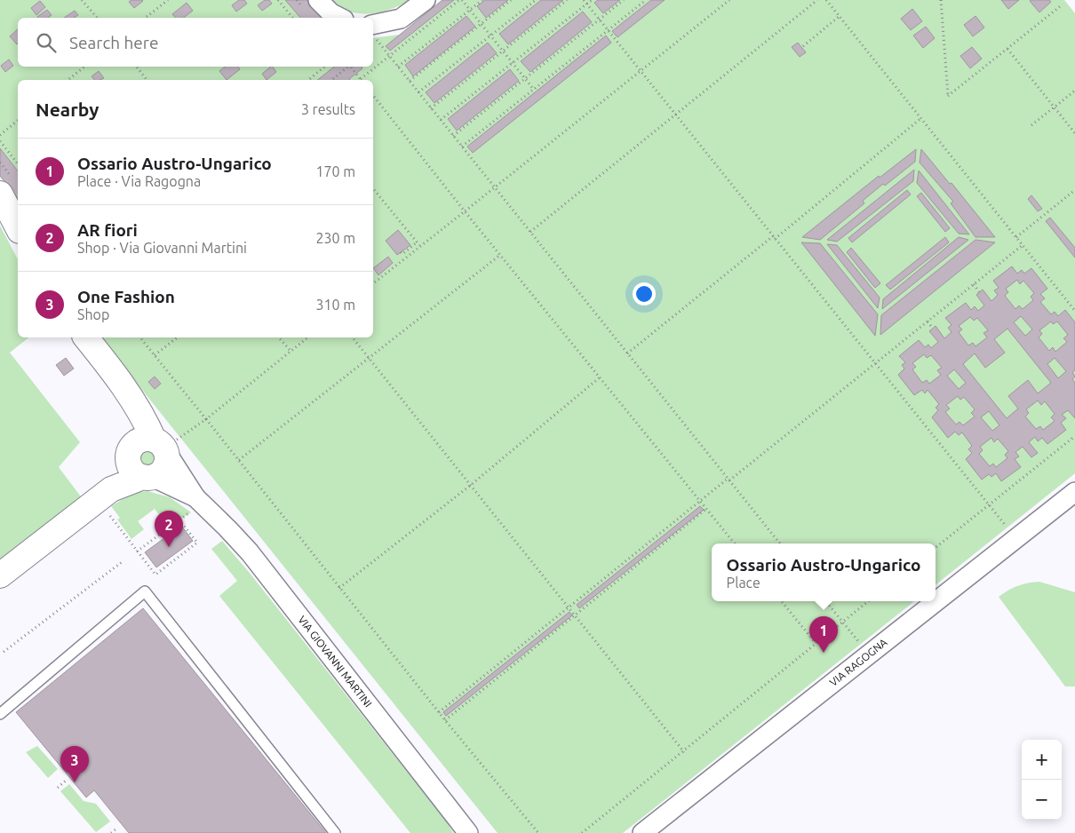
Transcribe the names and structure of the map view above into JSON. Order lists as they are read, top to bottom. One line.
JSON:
{"streets":{"street":["VIA GIOVANNI MARTINI","VIA RAGOGNA"]},"page":{"search":"Search here","heading":["Nearby","3 results"],"list":[{"mark":"1","name":"Ossario Austro-Ungarico","note":"Place · Via Ragogna","value":"170 m"},{"mark":"2","name":"AR fiori","note":"Shop · Via Giovanni Martini","value":"230 m"},{"mark":"3","name":"One Fashion","note":"Shop","value":"310 m"}],"pins":["2","1","3"],"popup":["Ossario Austro-Ungarico","Place"],"map_buttons":["+","−"]}}
